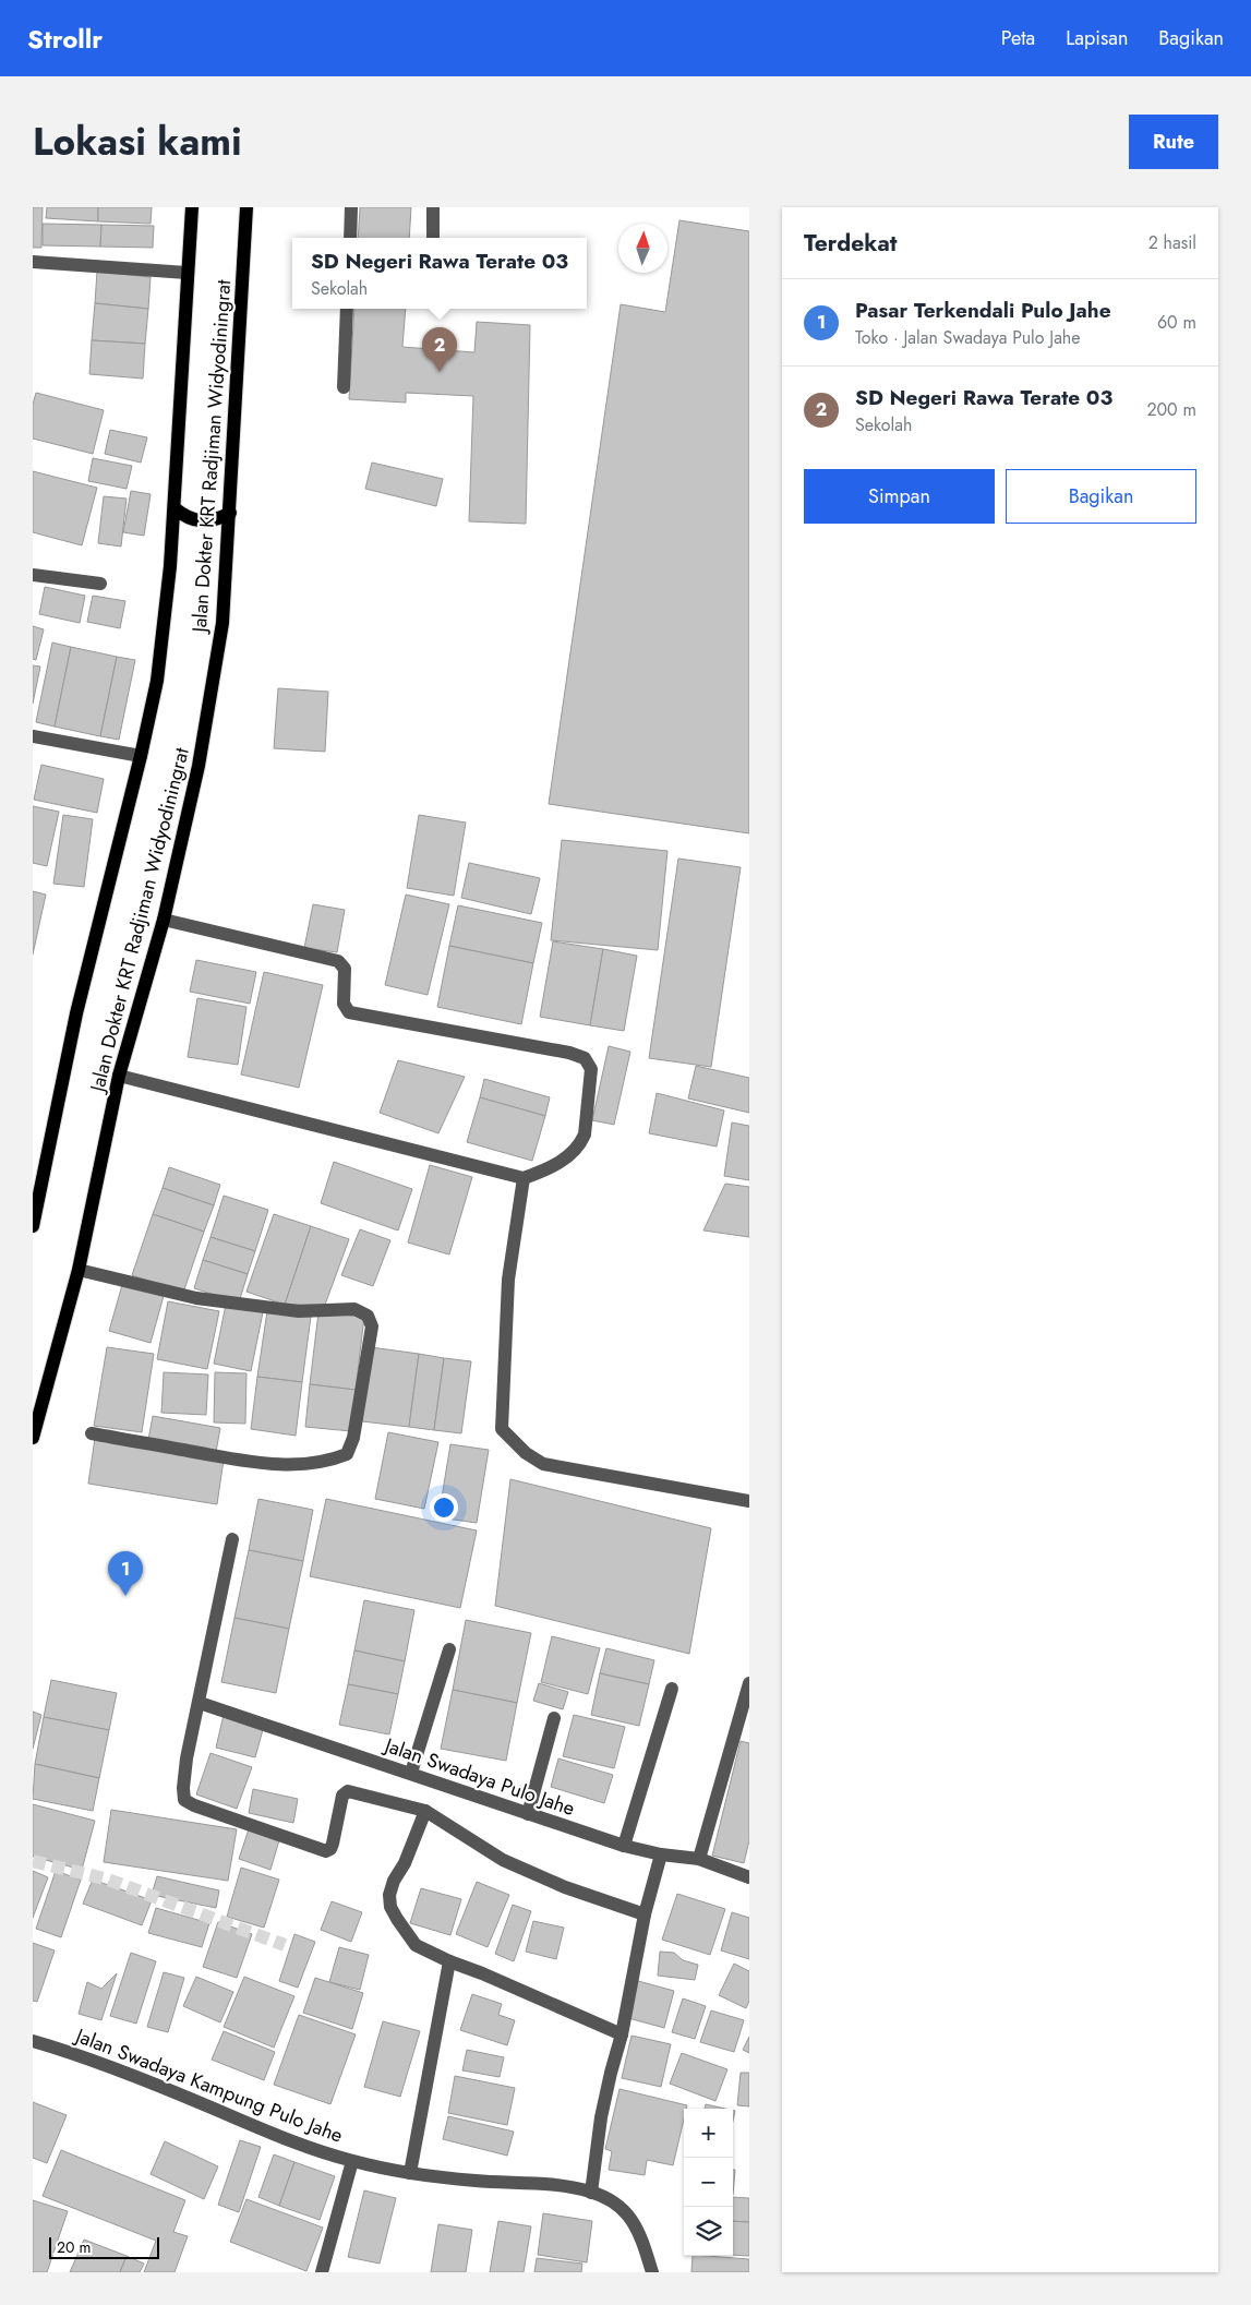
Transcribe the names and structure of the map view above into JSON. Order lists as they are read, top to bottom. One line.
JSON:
{"streets":{"main road":["Jalan Dokter KRT Radjiman Widyodiningrat"],"street":["Jalan Swadaya Pulo Jahe","Jalan Swadaya Kampung Pulo Jahe"]},"scale_bar":"20 m","north":"top","page":{"header":"Strollr","nav":["Peta","Lapisan","Bagikan"],"title":"Lokasi kami","buttons":["Rute",["Simpan","Bagikan"]],"heading":["Terdekat","2 hasil"],"popup":["SD Negeri Rawa Terate 03","Sekolah"],"list":[{"mark":"1","name":"Pasar Terkendali Pulo Jahe","note":"Toko · Jalan Swadaya Pulo Jahe","value":"60 m"},{"mark":"2","name":"SD Negeri Rawa Terate 03","note":"Sekolah","value":"200 m"}],"pins":["2","1"],"map_buttons":["+","−"],"scale":"20 m"}}
